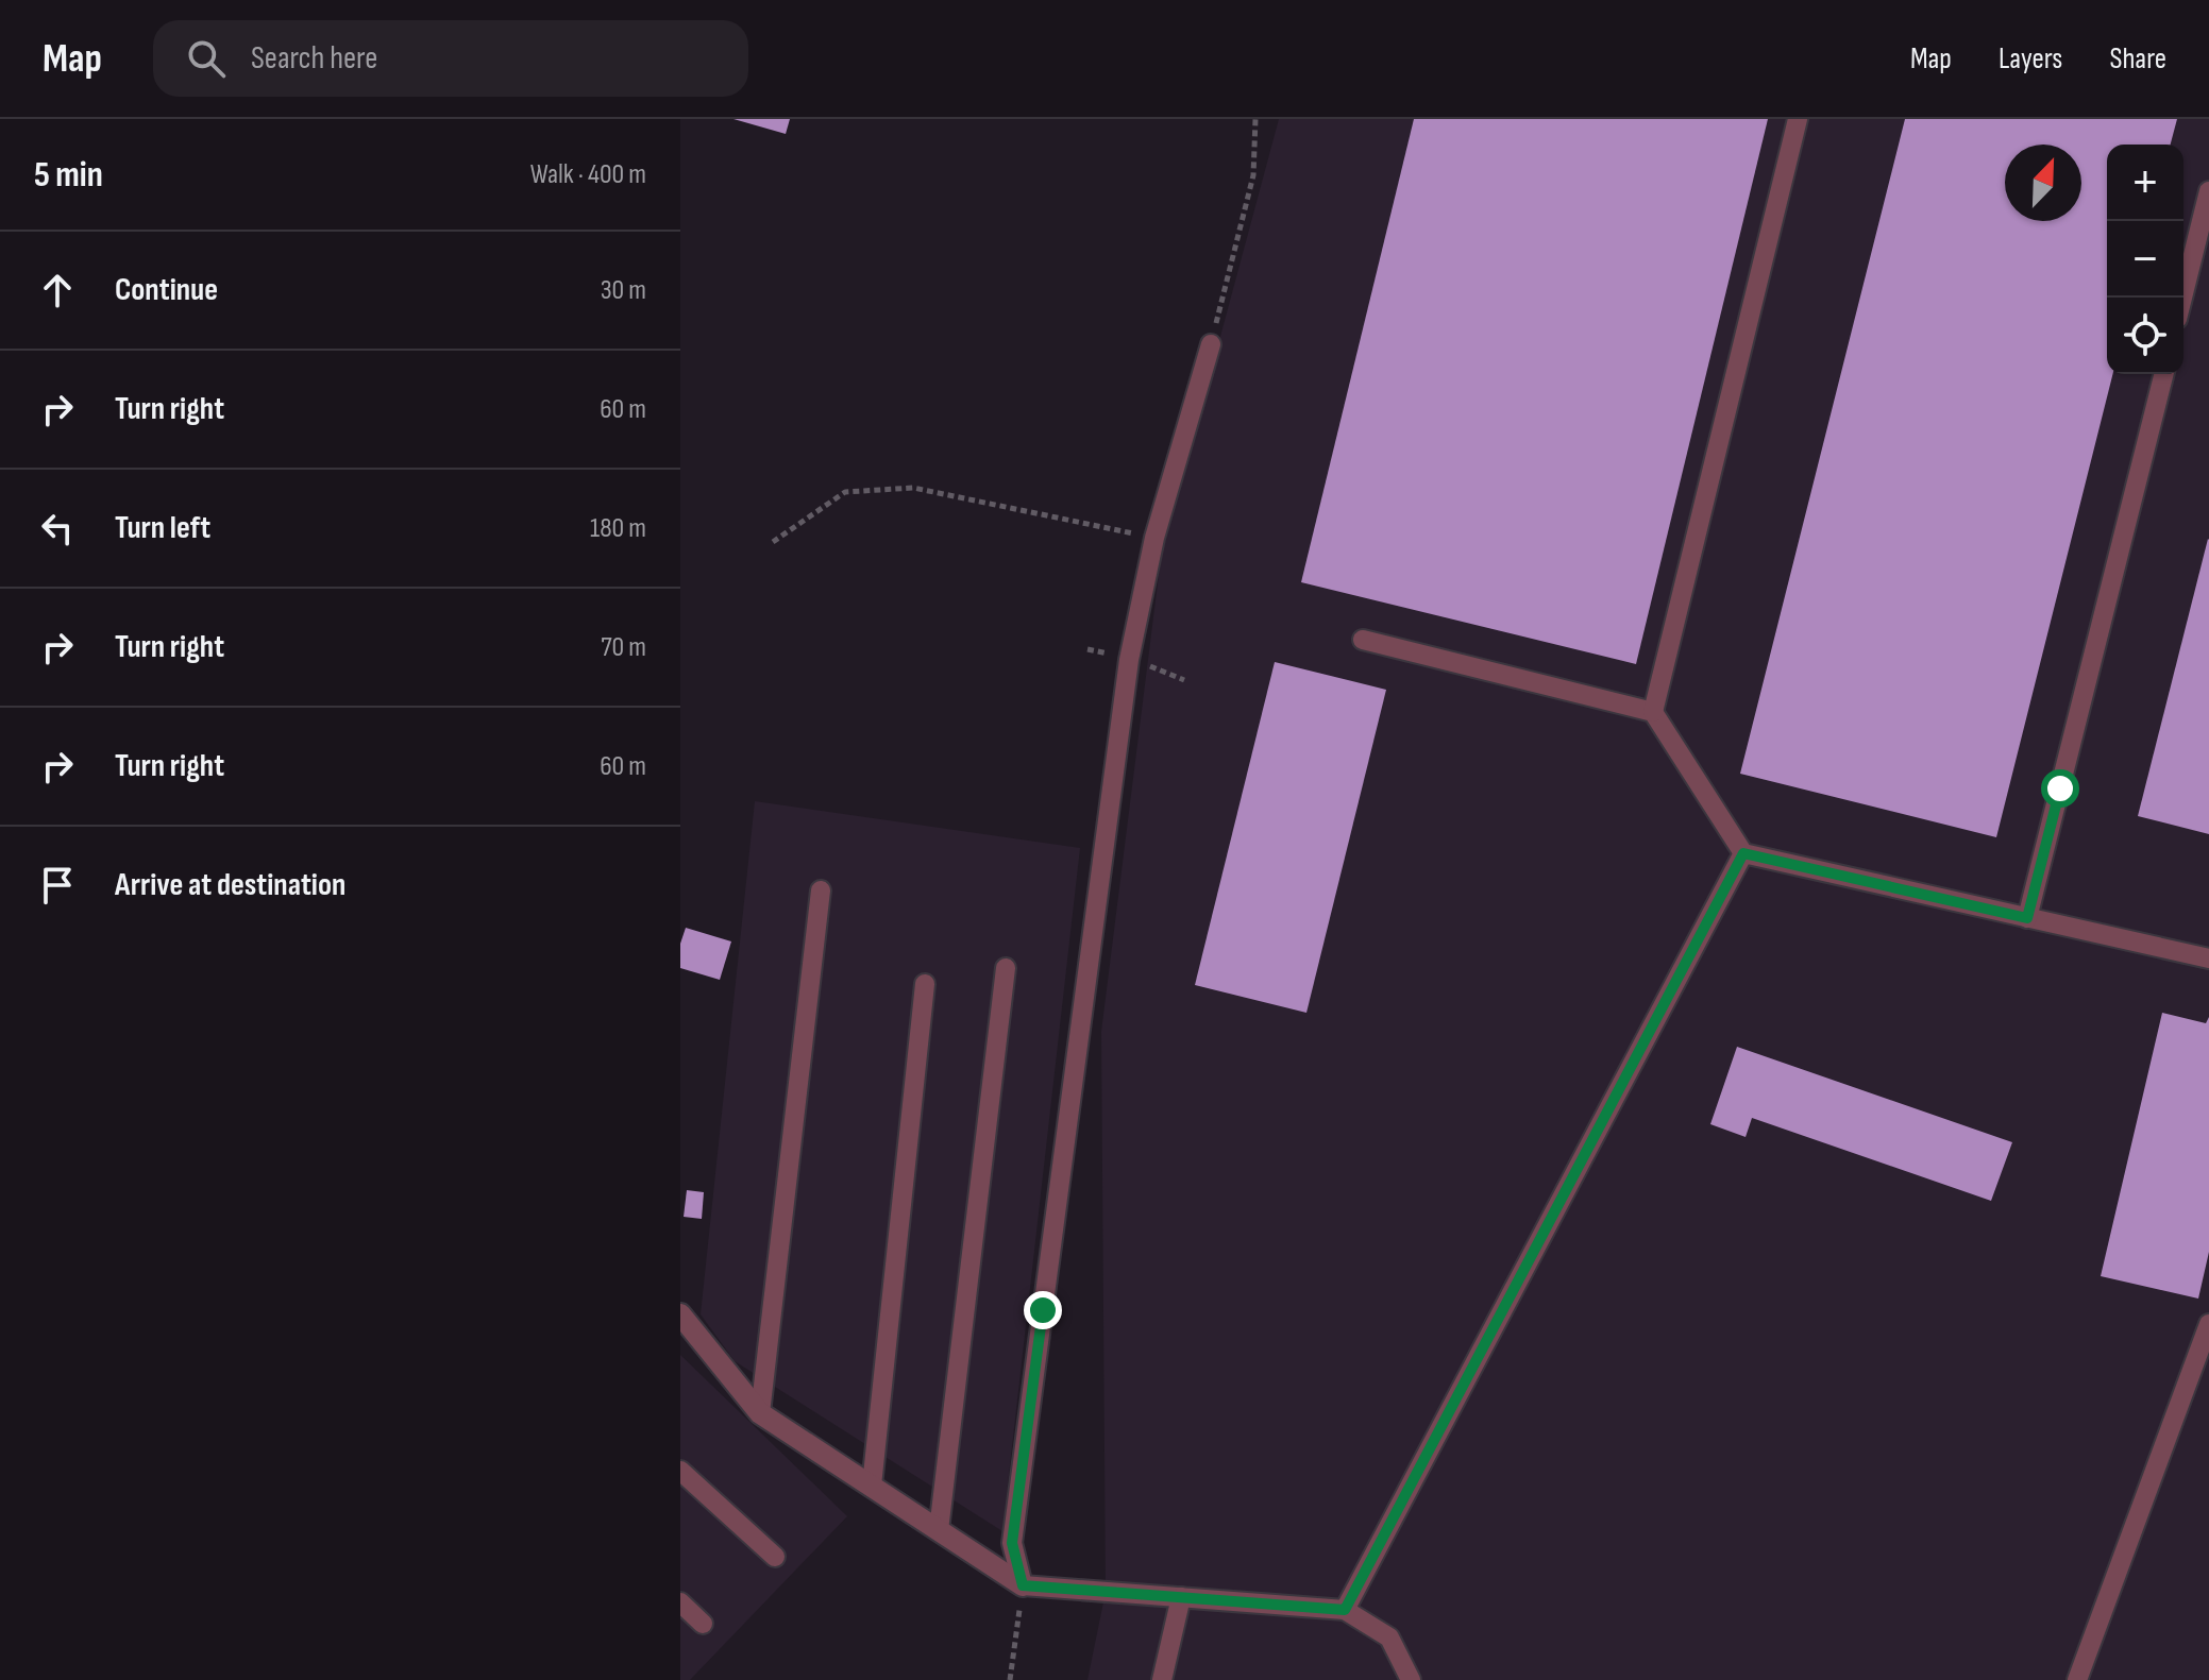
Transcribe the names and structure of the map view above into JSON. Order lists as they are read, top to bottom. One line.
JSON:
{"north":"top right","page":{"header":"Map","search":"Search here","nav":["Map","Layers","Share"],"heading":["5 min","Walk · 400 m"],"map_buttons":["+","−"],"list":[["Continue","30 m"],["Turn right","60 m"],["Turn left","180 m"],["Turn right","70 m"],["Turn right","60 m"],"Arrive at destination"]}}
